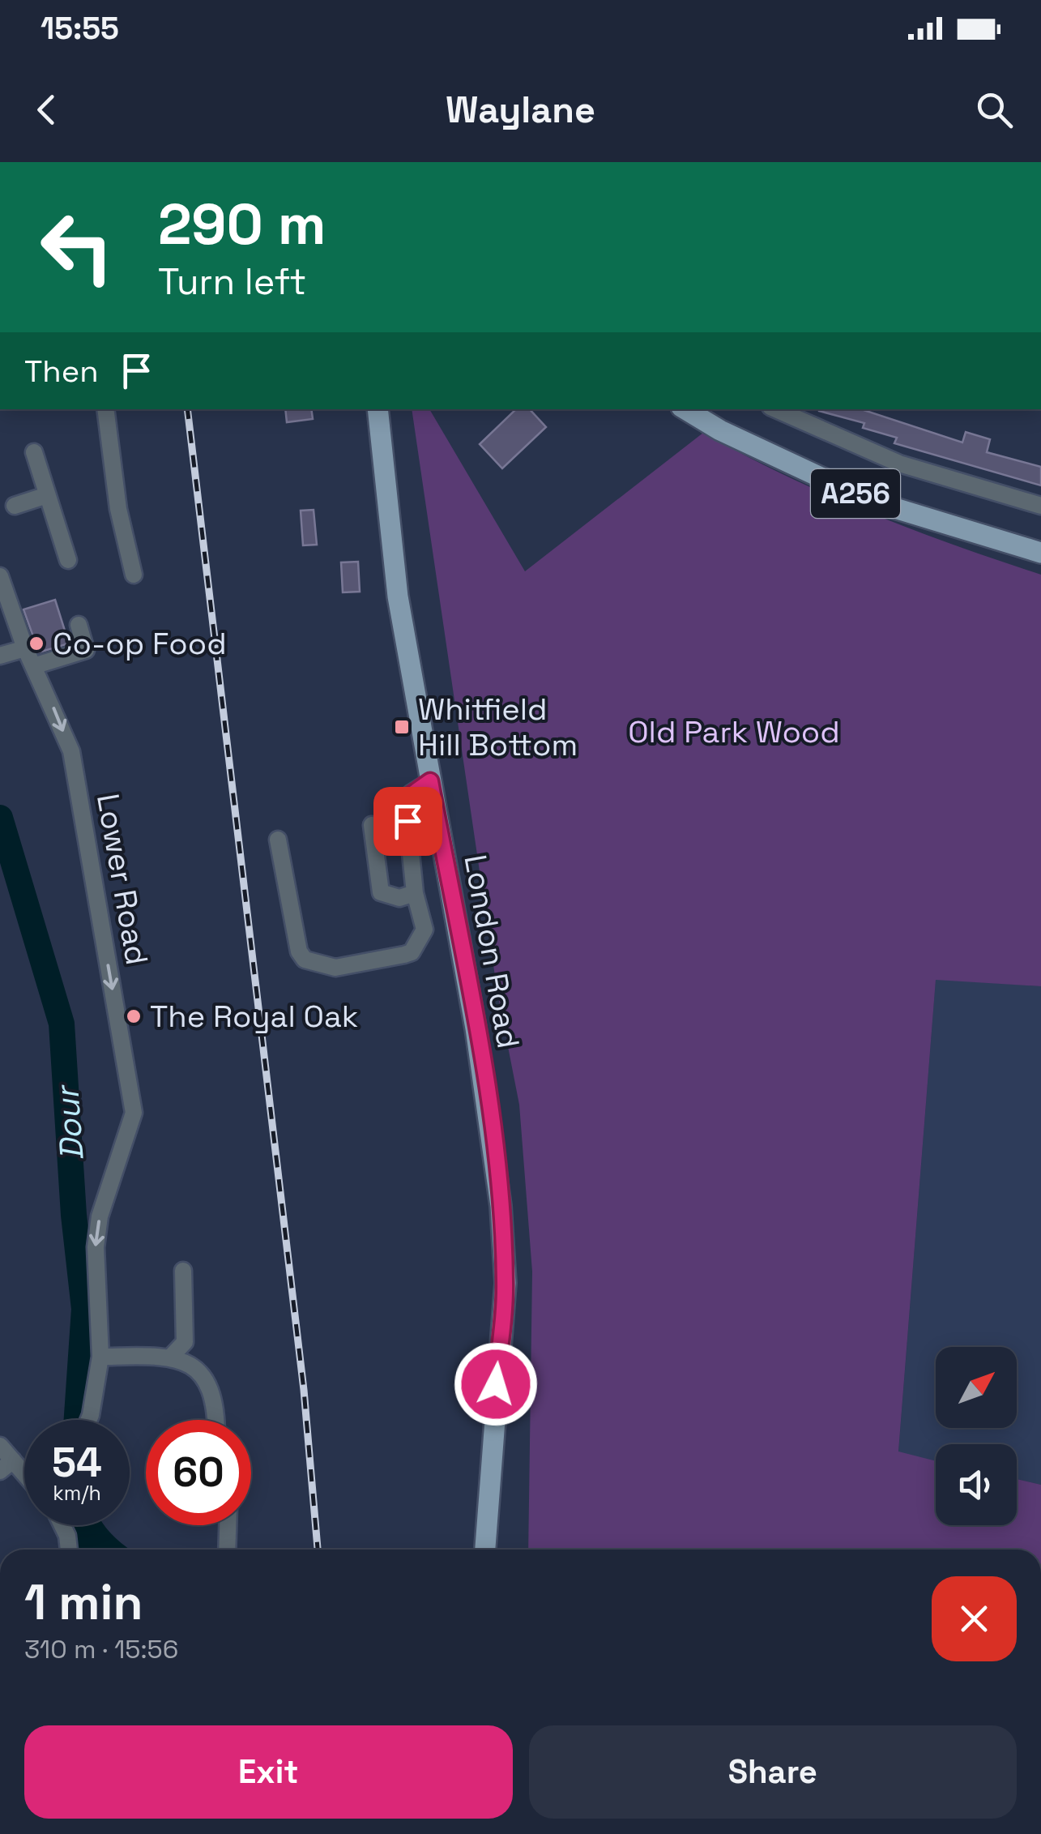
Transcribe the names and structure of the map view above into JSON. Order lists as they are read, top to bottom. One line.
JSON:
{"streets":{"main road":["A256","London Road"],"street":["Lower Road"]},"one_way":["Lower Road"],"water":["Dour"],"parks":["Old Park Wood"],"places":{"other":["Co-op Food","The Royal Oak"],"transit":["Whitfield Hill Bottom"]},"north":"top right","page":{"status":"15:55","header":"Waylane","turn":["290 m","Turn left"],"then":"Then","speed":"54 km/h","limit":"60","heading":["1 min","310 m · 15:56"],"buttons":["Exit","Share"]}}
